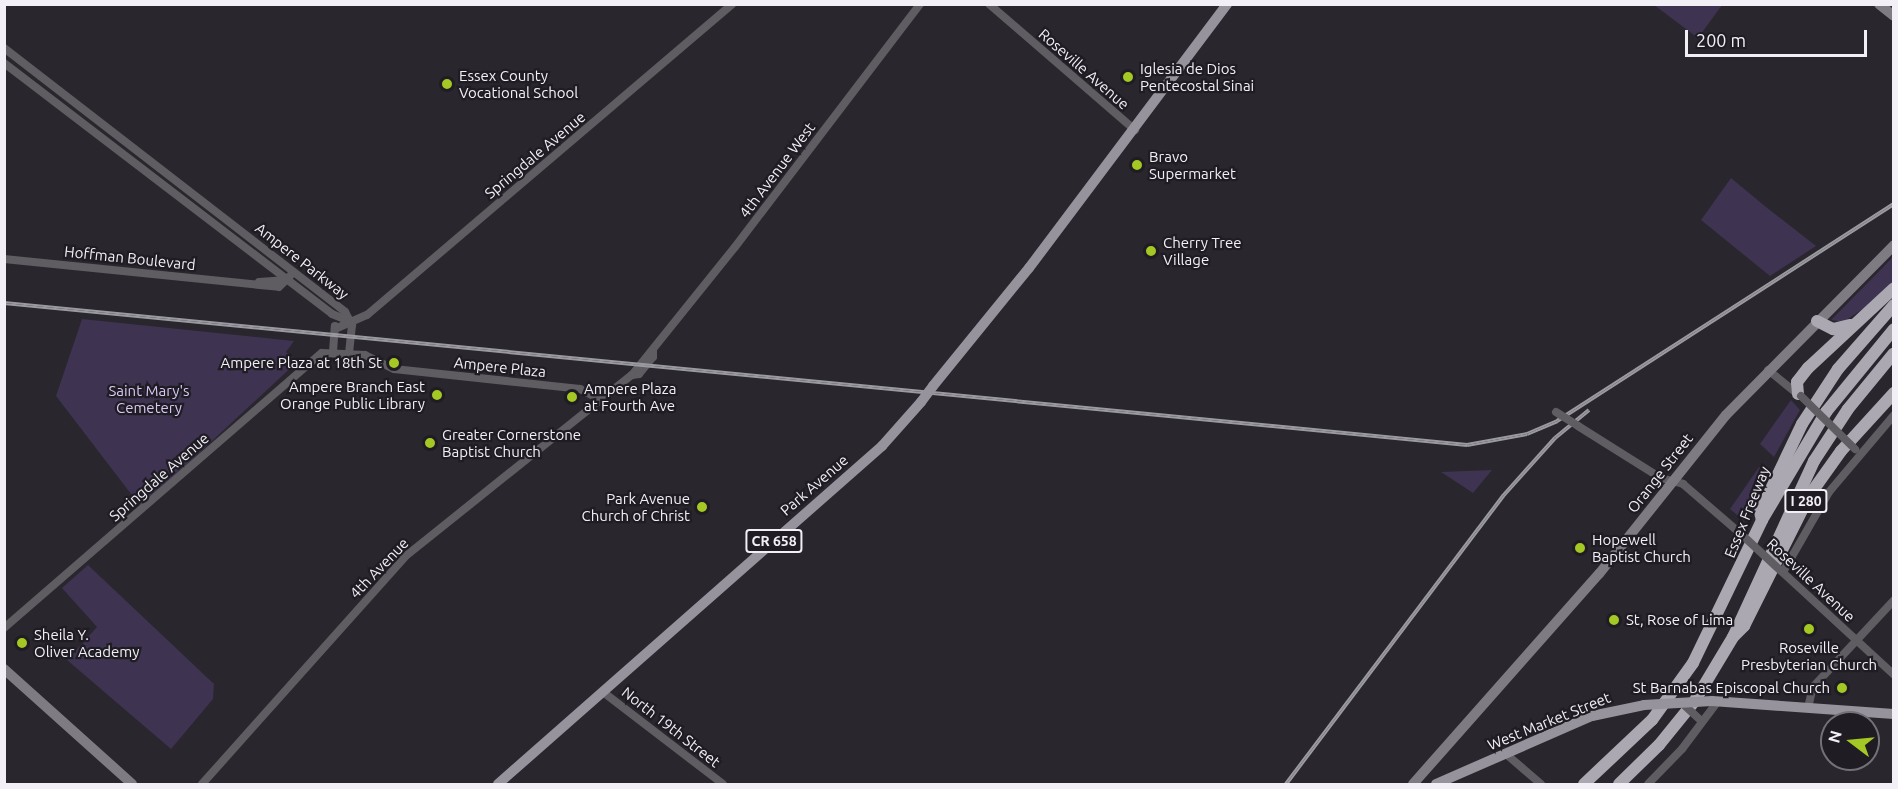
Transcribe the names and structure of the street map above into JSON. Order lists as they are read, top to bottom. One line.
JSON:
{"streets":{"highway":["I 280","Essex Freeway"],"main road":["Orange Street","Park Avenue","CR 658","West Market Street"],"street":["Roseville Avenue","Springdale Avenue","4th Avenue West","Hoffman Boulevard","Ampere Parkway","Ampere Plaza","4th Avenue","North 19th Street"]},"crossings":[["Roseville Avenue","Orange Street"],["Roseville Avenue","Park Avenue"],["Springdale Avenue","Ampere Parkway"],["Springdale Avenue","Ampere Plaza"],["4th Avenue West","4th Avenue"],["Hoffman Boulevard","Ampere Parkway"],["Ampere Plaza","4th Avenue"],["Park Avenue","North 19th Street"]],"parks":["Saint Mary's Cemetery"],"places":["Iglesia de Dios Pentecostal Sinai","Essex County Vocational School","Bravo Supermarket","Cherry Tree Village","Ampere Plaza at 18th St","Ampere Branch East Orange Public Library","Ampere Plaza at Fourth Ave","Greater Cornerstone Baptist Church","Park Avenue Church of Christ","Hopewell Baptist Church","St, Rose of Lima","Roseville Presbyterian Church","Sheila Y. Oliver Academy","St Barnabas Episcopal Church"],"scale_bar":"200 m","north":"left"}
